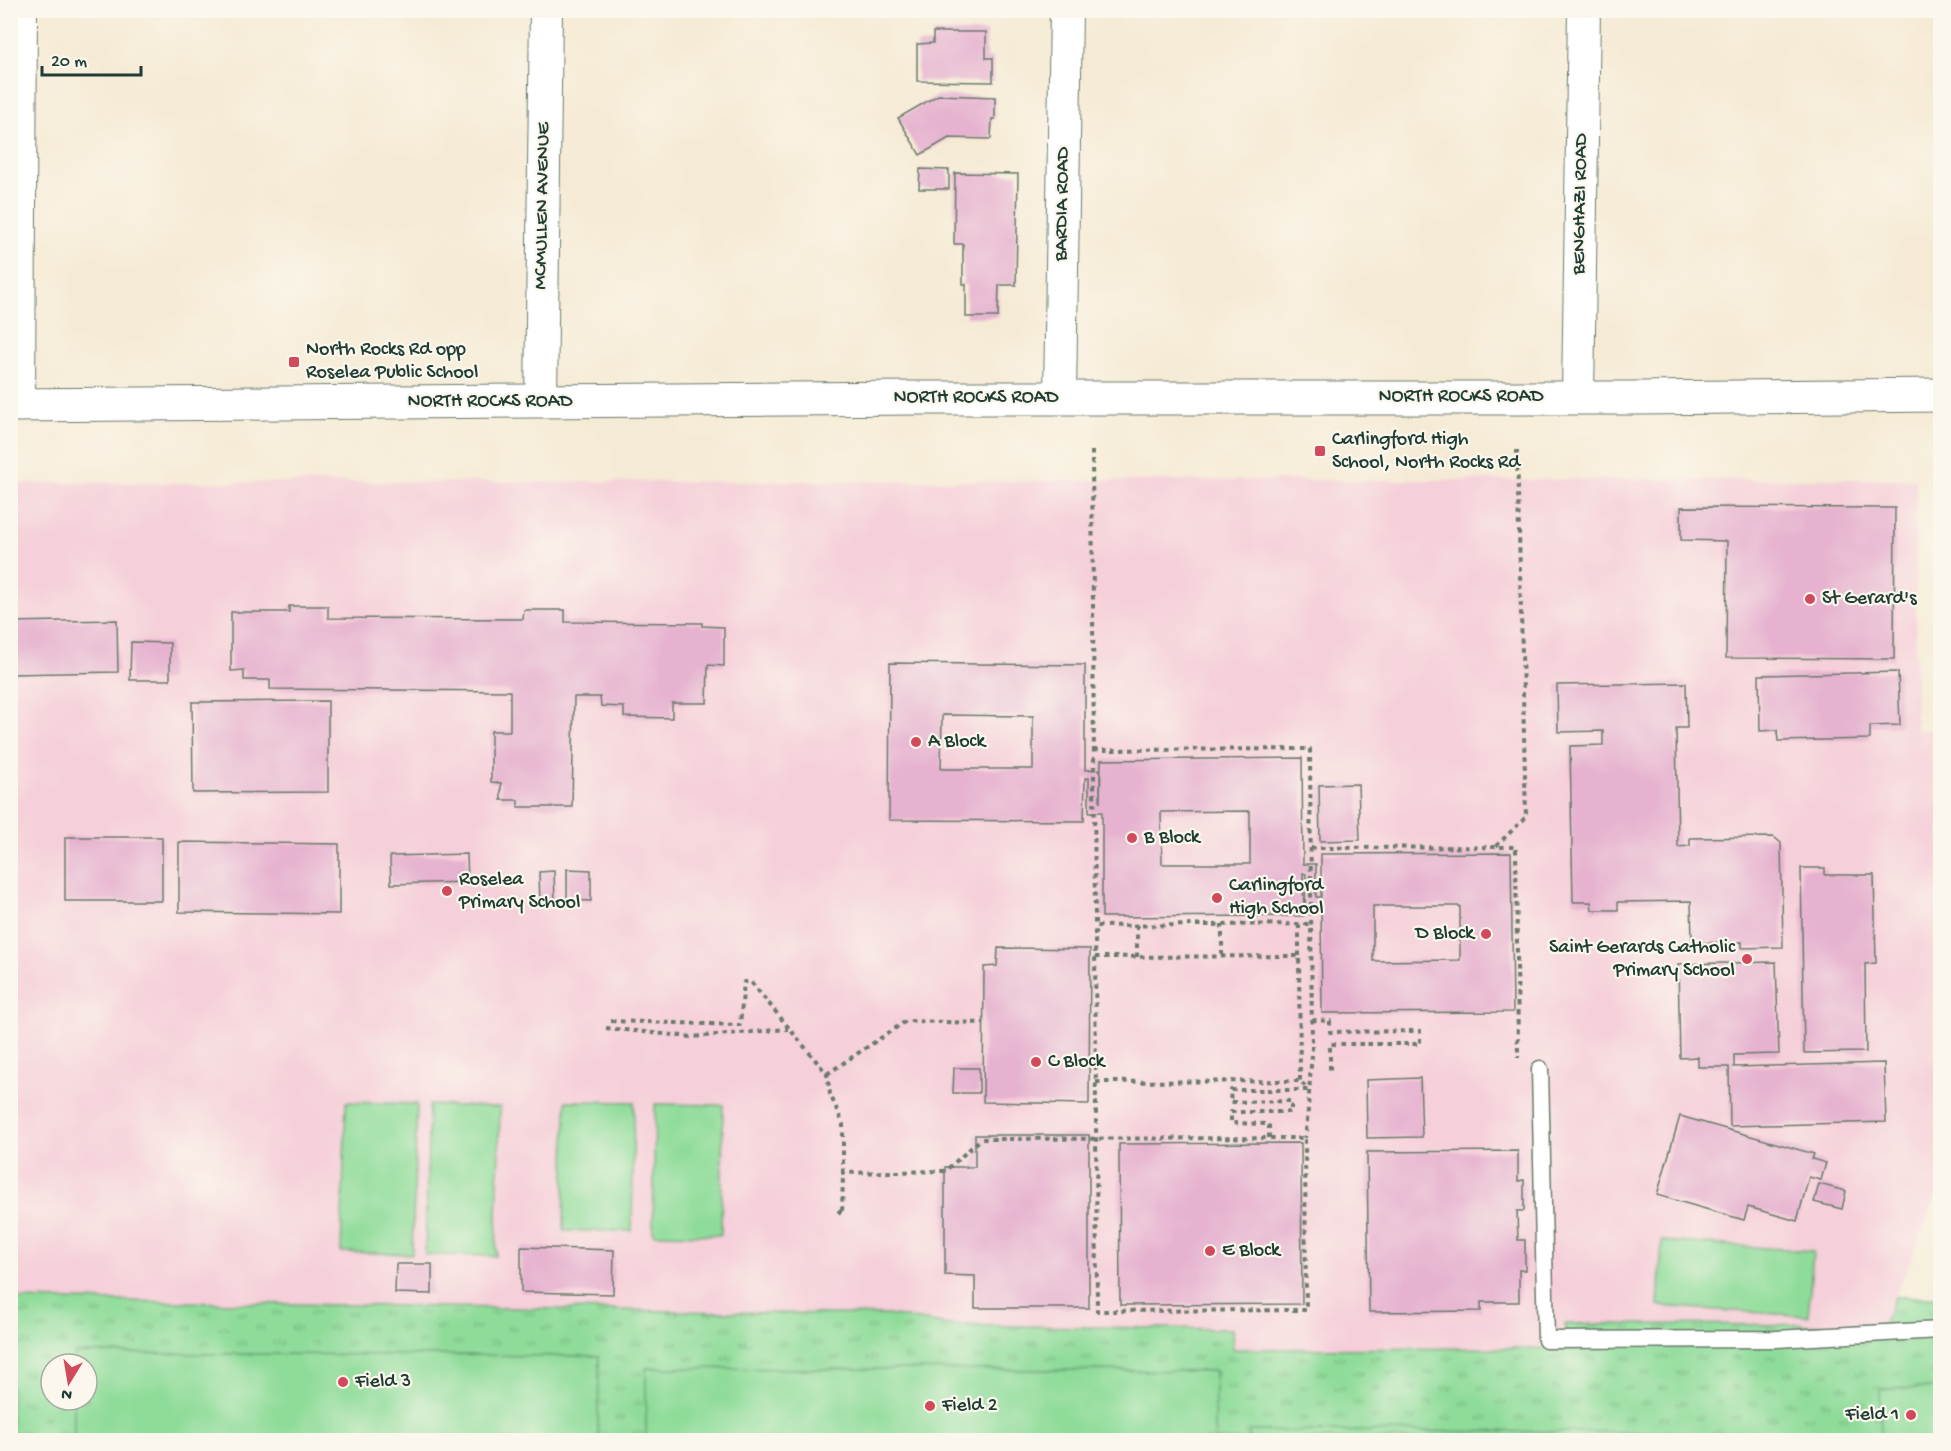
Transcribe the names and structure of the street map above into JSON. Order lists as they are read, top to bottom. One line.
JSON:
{"streets":{"street":["BARDIA ROAD","BENGHAZI ROAD","MCMULLEN AVENUE","NORTH ROCKS ROAD"]},"crossings":[["BARDIA ROAD","NORTH ROCKS ROAD"],["BENGHAZI ROAD","NORTH ROCKS ROAD"],["MCMULLEN AVENUE","NORTH ROCKS ROAD"]],"places":{"transit":["North Rocks Rd opp Roselea Public School","Carlingford High School, North Rocks Rd"],"other":["St Gerard's","A Block","B Block","Roselea Primary School","Carlingford High School","D Block","Saint Gerards Catholic Primary School","C Block","E Block","Field 3","Field 2","Field 1"]},"scale_bar":"20 m","north":"bottom"}
